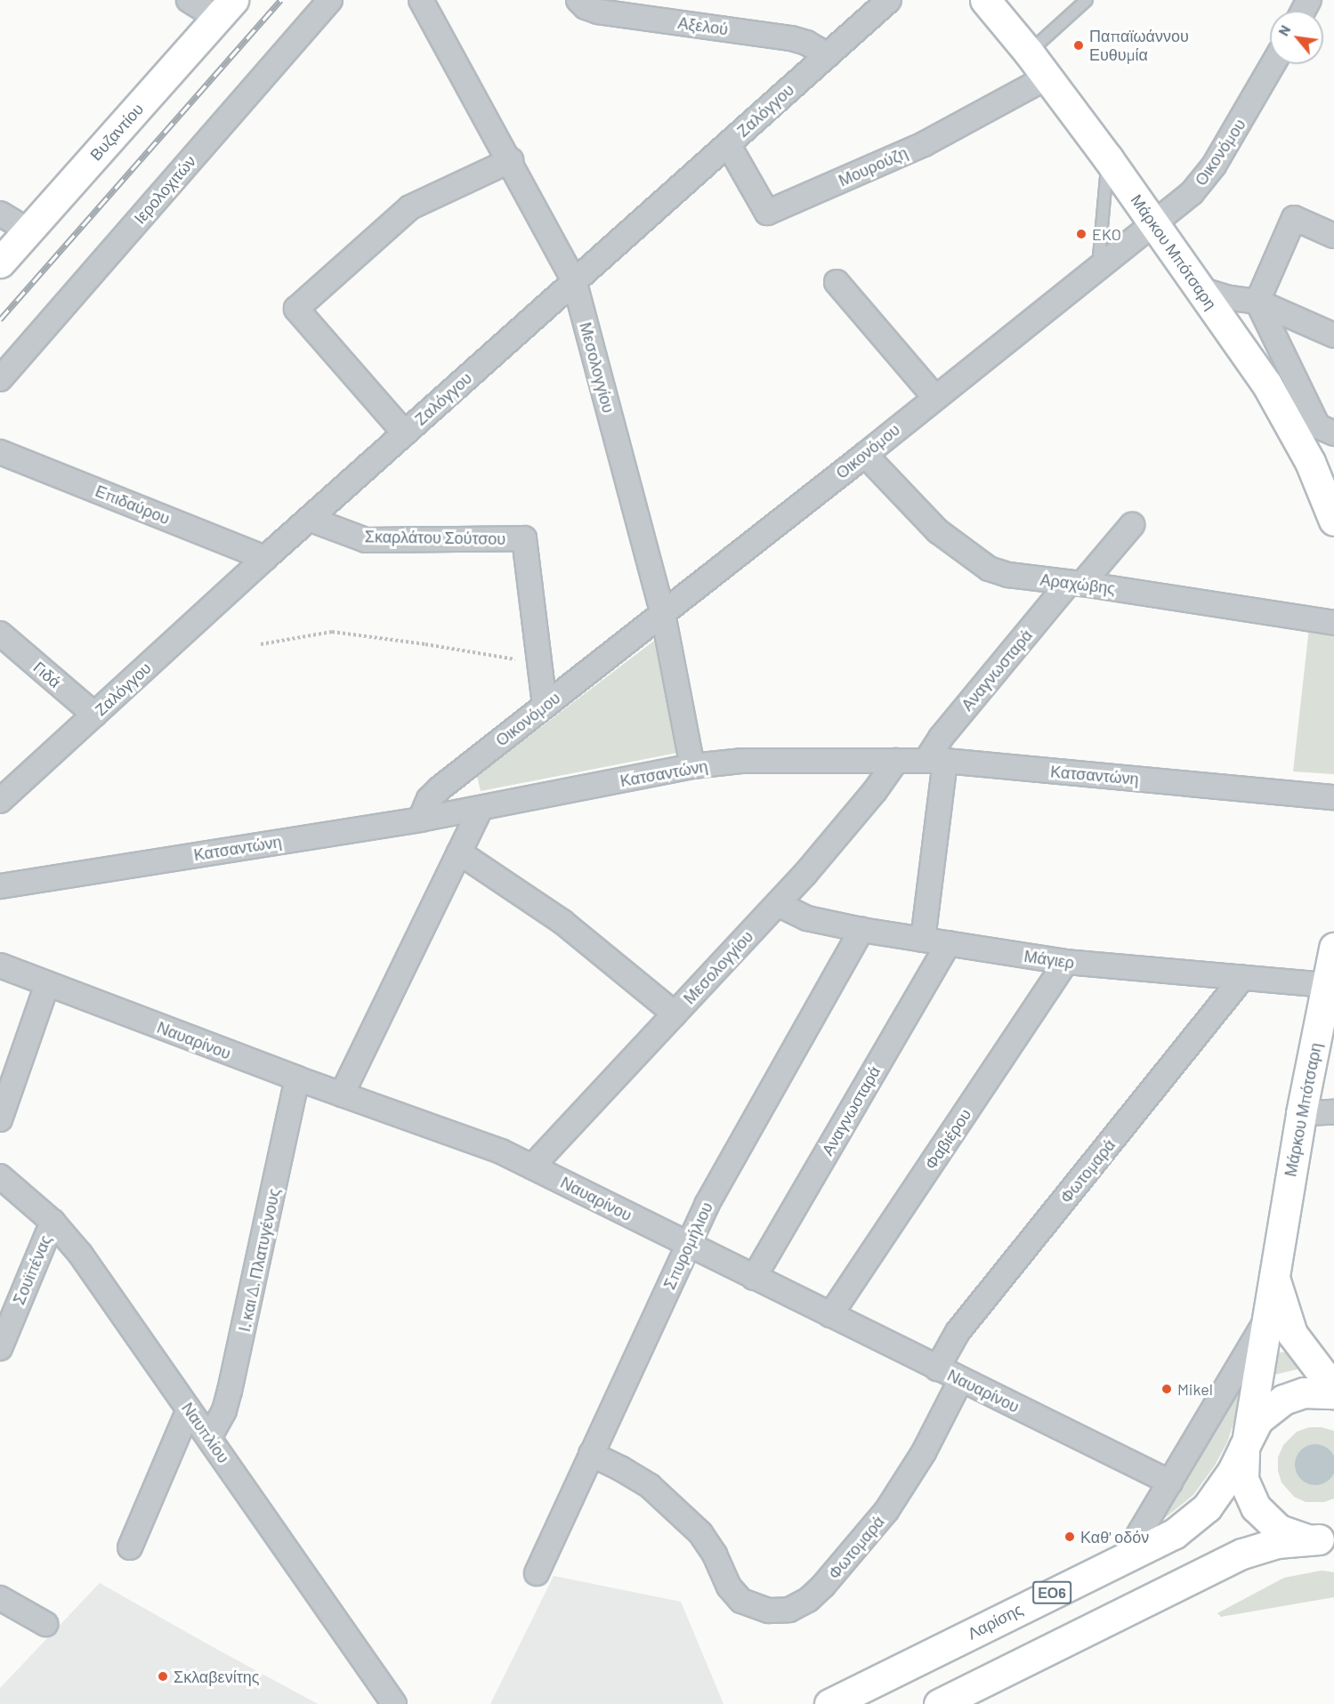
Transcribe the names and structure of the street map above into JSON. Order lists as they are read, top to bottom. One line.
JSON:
{"streets":{"street":["Αξελού","Ζαλόγγου","Βυζαντίου","Οικονόμου","Μουρούζη","Ιερολοχιτών","Μάρκου Μπότσαρη","Μεσολογγίου","Επιδαύρου","Σκαρλάτου Σούτσου","Αραχώβης","Αναγνωσταρά","Γιδά","Κατσαντώνη","Μάγιερ","Ναυαρίνου","Φαβιέρου","Φωτομαρά","Σπυρομήλιου","Ι. και Δ. Πλατυγένους","Σουϊπένας","Ναυπλίου","ΕΟ6","Λαρίσης"]},"crossings":[["Αξελού","Ζαλόγγου"],["Ζαλόγγου","Μουρούζη"],["Ζαλόγγου","Μεσολογγίου"],["Ζαλόγγου","Επιδαύρου"],["Ζαλόγγου","Σκαρλάτου Σούτσου"],["Ζαλόγγου","Γιδά"],["Οικονόμου","Μάρκου Μπότσαρη"],["Οικονόμου","Μεσολογγίου"],["Οικονόμου","Σκαρλάτου Σούτσου"],["Οικονόμου","Αραχώβης"],["Οικονόμου","Κατσαντώνη"],["Μουρούζη","Μάρκου Μπότσαρη"],["Μάρκου Μπότσαρη","Μάγιερ"],["Μάρκου Μπότσαρη","ΕΟ6"],["Μάρκου Μπότσαρη","Λαρίσης"],["Μεσολογγίου","Κατσαντώνη"],["Μεσολογγίου","Μάγιερ"],["Μεσολογγίου","Ναυαρίνου"],["Αραχώβης","Αναγνωσταρά"],["Αναγνωσταρά","Κατσαντώνη"],["Αναγνωσταρά","Μάγιερ"],["Αναγνωσταρά","Ναυαρίνου"],["Μάγιερ","Φαβιέρου"],["Μάγιερ","Φωτομαρά"],["Μάγιερ","Σπυρομήλιου"],["Ναυαρίνου","Φαβιέρου"],["Ναυαρίνου","Φωτομαρά"],["Ναυαρίνου","Σπυρομήλιου"],["Ναυαρίνου","Ι. και Δ. Πλατυγένους"],["Φωτομαρά","Σπυρομήλιου"],["Ι. και Δ. Πλατυγένους","Ναυπλίου"],["Σουϊπένας","Ναυπλίου"],["ΕΟ6","Λαρίσης"]],"places":["Παπαϊωάννου Ευθυμία","EKO","Mikel","Καθ' οδόν","Σκλαβενίτης"],"north":"top left"}
